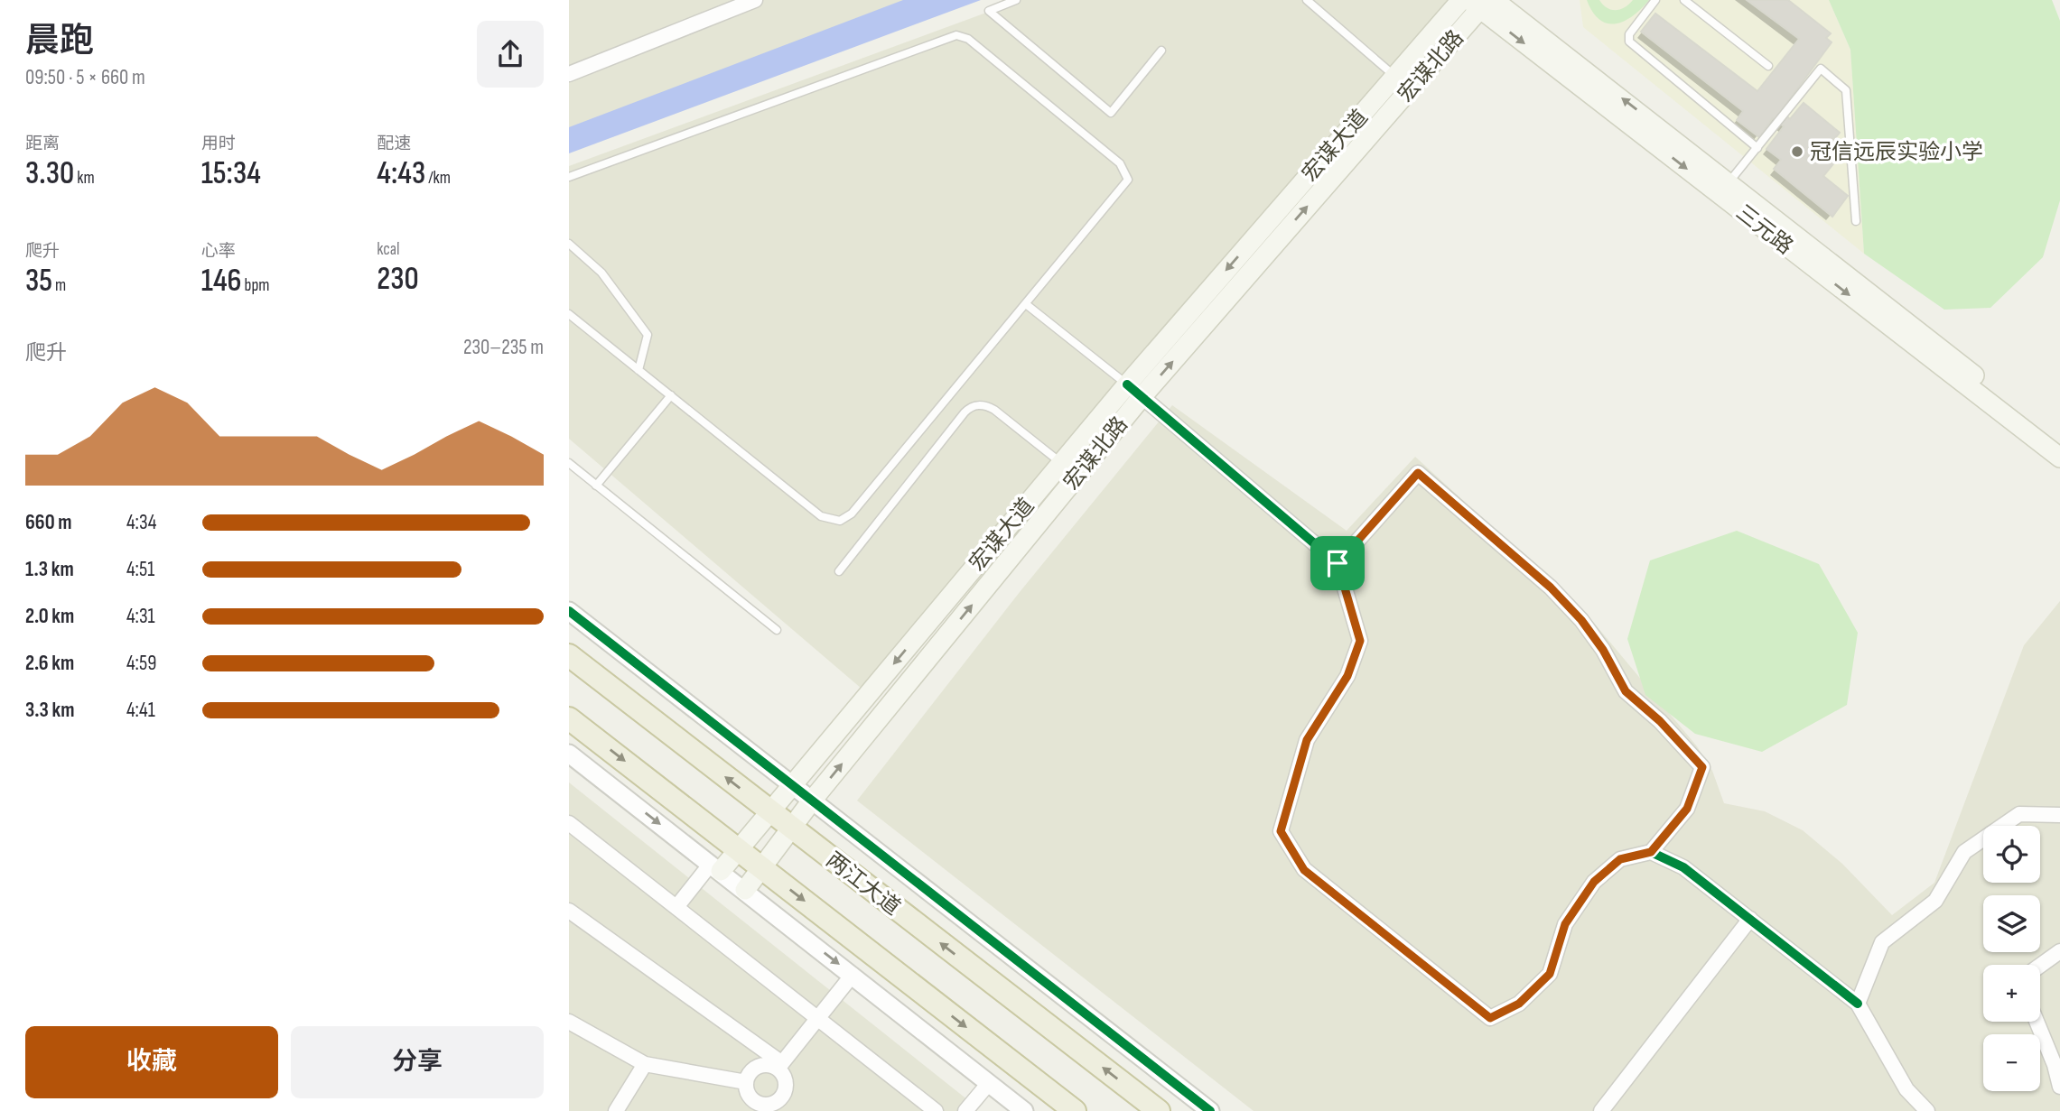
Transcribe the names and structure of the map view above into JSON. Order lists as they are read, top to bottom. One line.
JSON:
{"streets":{"highway":["两江大道"],"main road":["宏谋北路","宏谋大道","三元路"]},"crossings":[["宏谋北路","宏谋大道"],["宏谋北路","三元路"],["宏谋北路","两江大道"],["宏谋大道","两江大道"]],"one_way":["宏谋北路","宏谋大道"],"places":["冠信远辰实验小学"],"page":{"heading":["晨跑","09:50 · 5 × 660 m"],"stats":[["距离","3.30 km"],["用时","15:34"],["配速","4:43 /km"],["爬升","35 m"],["心率","146 bpm"],["kcal","230"]],"chart":["爬升","230–235 m"],"list":[{"name":"660 m","note":"4:34"},{"name":"1.3 km","note":"4:51"},{"name":"2.0 km","note":"4:31"},{"name":"2.6 km","note":"4:59"},{"name":"3.3 km","note":"4:41"}],"map_buttons":["+","−"],"buttons":["收藏","分享"]}}
